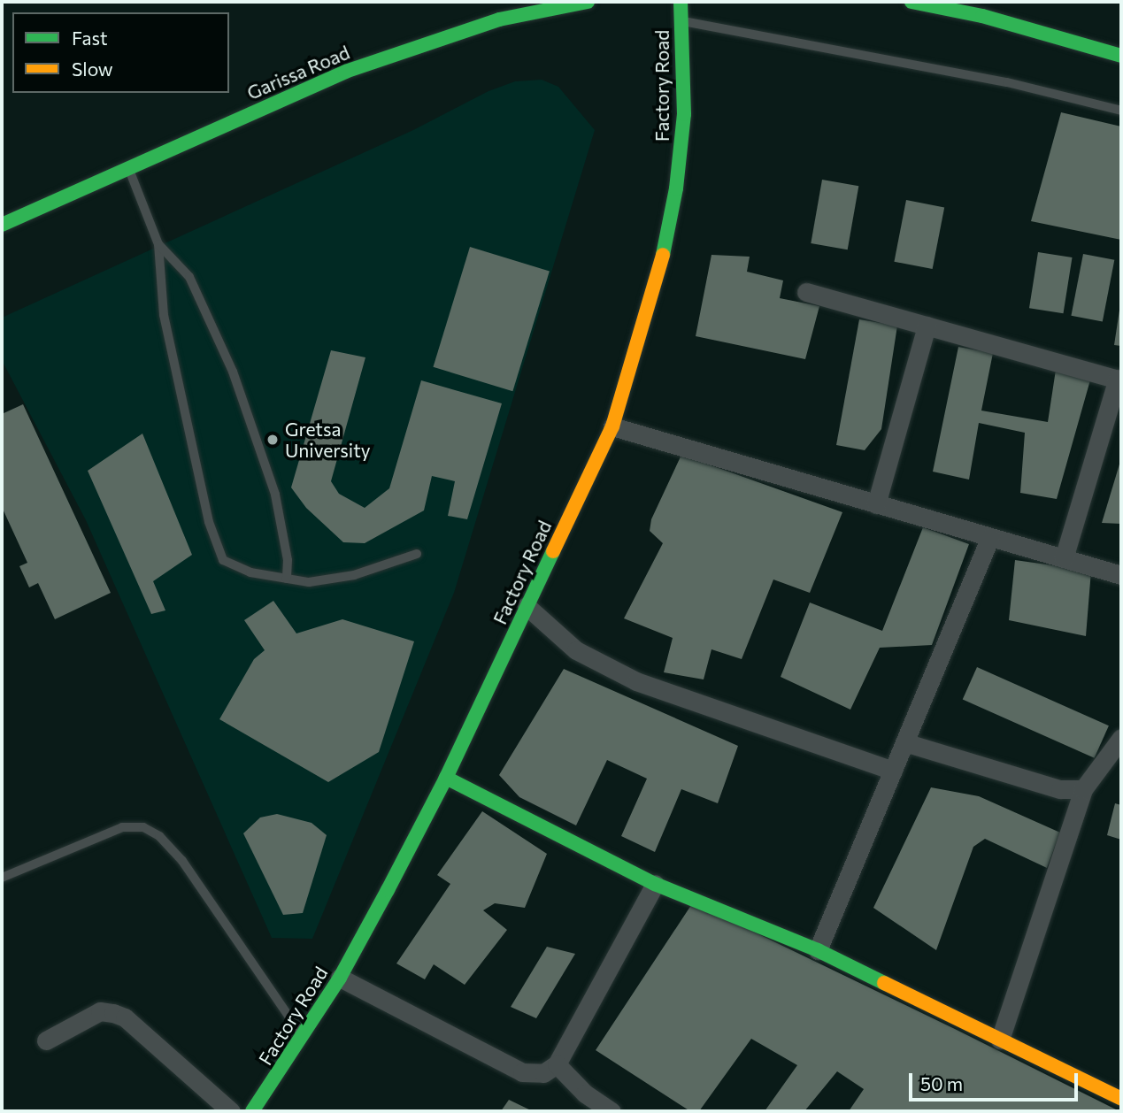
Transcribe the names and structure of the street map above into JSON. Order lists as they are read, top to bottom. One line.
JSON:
{"streets":{"main road":["Garissa Road","Factory Road"]},"places":["Gretsa University"],"legend":["Fast","Slow"],"scale_bar":"50 m"}
